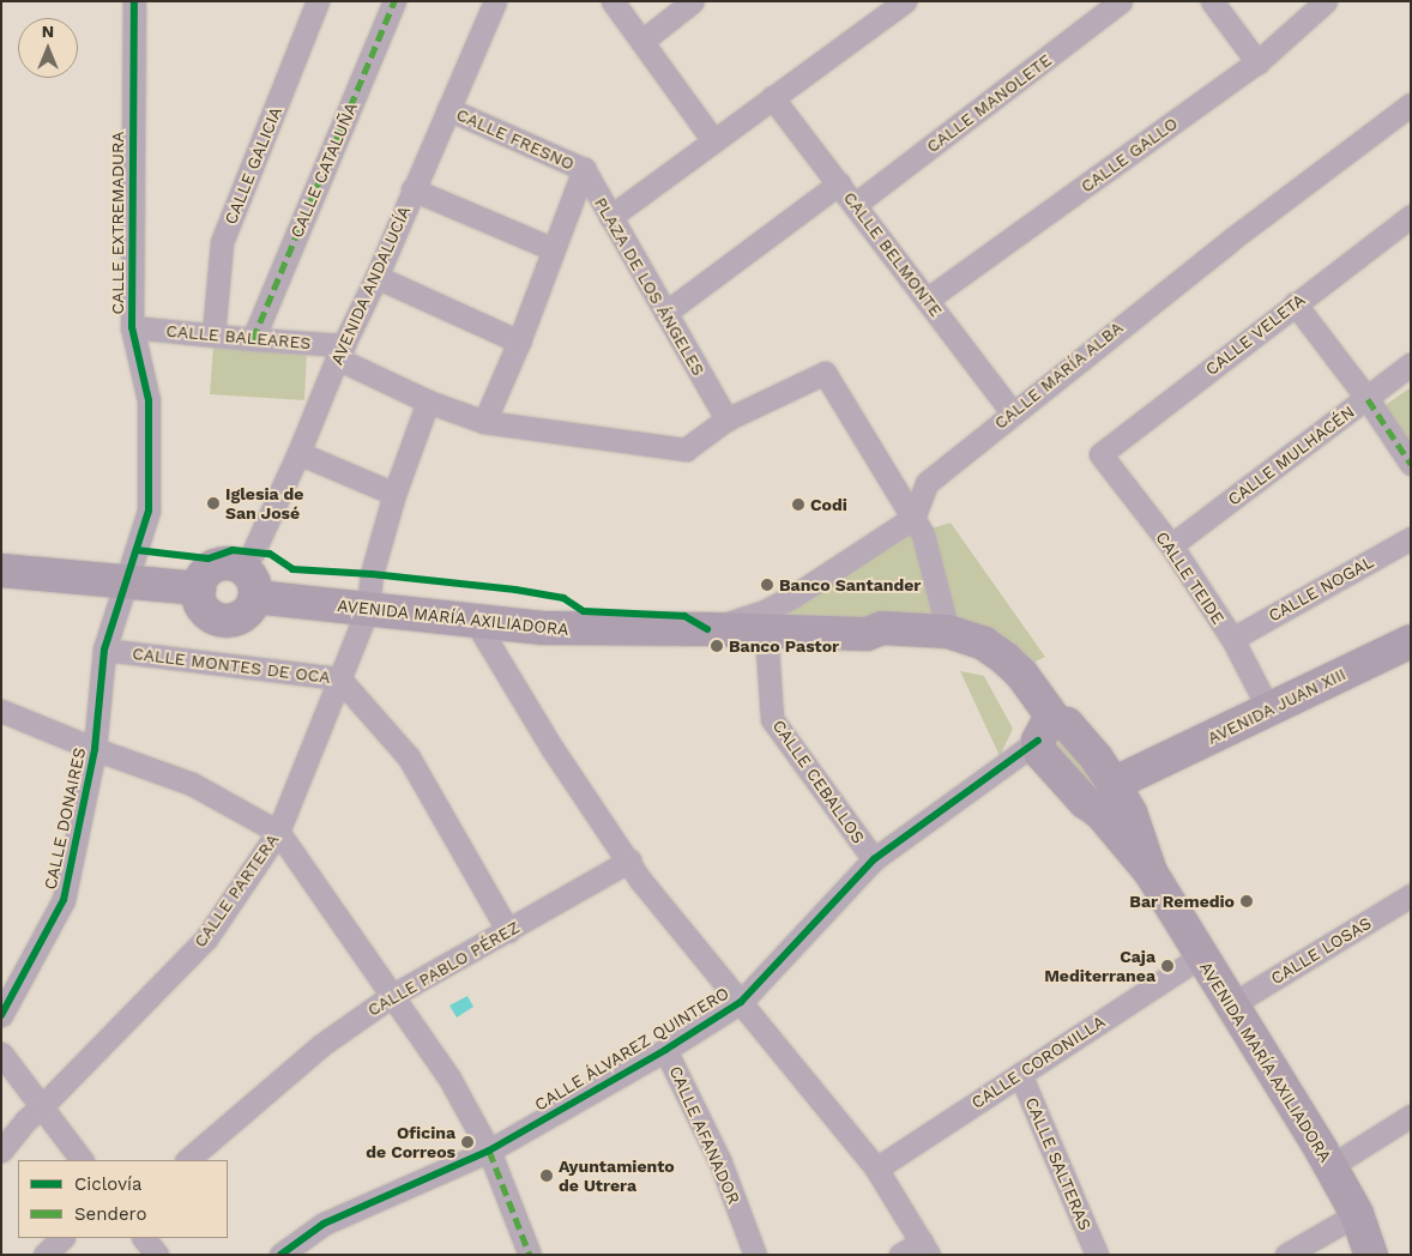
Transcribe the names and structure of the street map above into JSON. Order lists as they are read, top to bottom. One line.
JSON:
{"streets":{"street":["CALLE MANOLETE","CALLE FRESNO","CALLE GALLO","CALLE GALICIA","CALLE CATALUÑA","CALLE EXTREMADURA","CALLE BELMONTE","AVENIDA ANDALUCÍA","PLAZA DE LOS ÁNGELES","CALLE VELETA","CALLE BALEARES","CALLE MARÍA ALBA","CALLE MULHACÉN","CALLE TEIDE","CALLE NOGAL","AVENIDA MARÍA AXILIADORA","CALLE MONTES DE OCA","AVENIDA JUAN XIII","CALLE CEBALLOS","CALLE DONAIRES","CALLE PARTERA","CALLE LOSAS","CALLE PABLO PÉREZ","CALLE ÁLVAREZ QUINTERO","CALLE CORONILLA","CALLE AFANADOR","CALLE SALTERAS"]},"crossings":[["CALLE MANOLETE","CALLE BELMONTE"],["CALLE FRESNO","AVENIDA ANDALUCÍA"],["CALLE FRESNO","PLAZA DE LOS ÁNGELES"],["CALLE GALLO","CALLE BELMONTE"],["CALLE GALICIA","CALLE BALEARES"],["CALLE CATALUÑA","CALLE BALEARES"],["CALLE EXTREMADURA","CALLE BALEARES"],["CALLE EXTREMADURA","CALLE MONTES DE OCA"],["CALLE EXTREMADURA","CALLE DONAIRES"],["CALLE BELMONTE","CALLE MARÍA ALBA"],["AVENIDA ANDALUCÍA","CALLE BALEARES"],["AVENIDA ANDALUCÍA","AVENIDA MARÍA AXILIADORA"],["CALLE VELETA","CALLE TEIDE"],["CALLE MULHACÉN","CALLE TEIDE"],["CALLE TEIDE","CALLE NOGAL"],["CALLE TEIDE","AVENIDA JUAN XIII"],["AVENIDA MARÍA AXILIADORA","AVENIDA JUAN XIII"],["AVENIDA MARÍA AXILIADORA","CALLE CEBALLOS"],["AVENIDA MARÍA AXILIADORA","CALLE PARTERA"],["AVENIDA MARÍA AXILIADORA","CALLE LOSAS"],["AVENIDA MARÍA AXILIADORA","CALLE ÁLVAREZ QUINTERO"],["AVENIDA MARÍA AXILIADORA","CALLE CORONILLA"],["CALLE MONTES DE OCA","CALLE DONAIRES"],["CALLE MONTES DE OCA","CALLE PARTERA"],["CALLE MONTES DE OCA","CALLE PABLO PÉREZ"],["CALLE CEBALLOS","CALLE ÁLVAREZ QUINTERO"],["CALLE ÁLVAREZ QUINTERO","CALLE AFANADOR"],["CALLE CORONILLA","CALLE SALTERAS"]],"places":["Iglesia de San José","Codi","Banco Santander","Banco Pastor","Bar Remedio","Caja Mediterranea","Oficina de Correos","Ayuntamiento de Utrera"],"legend":["Ciclovía","Sendero"],"north":"top"}
